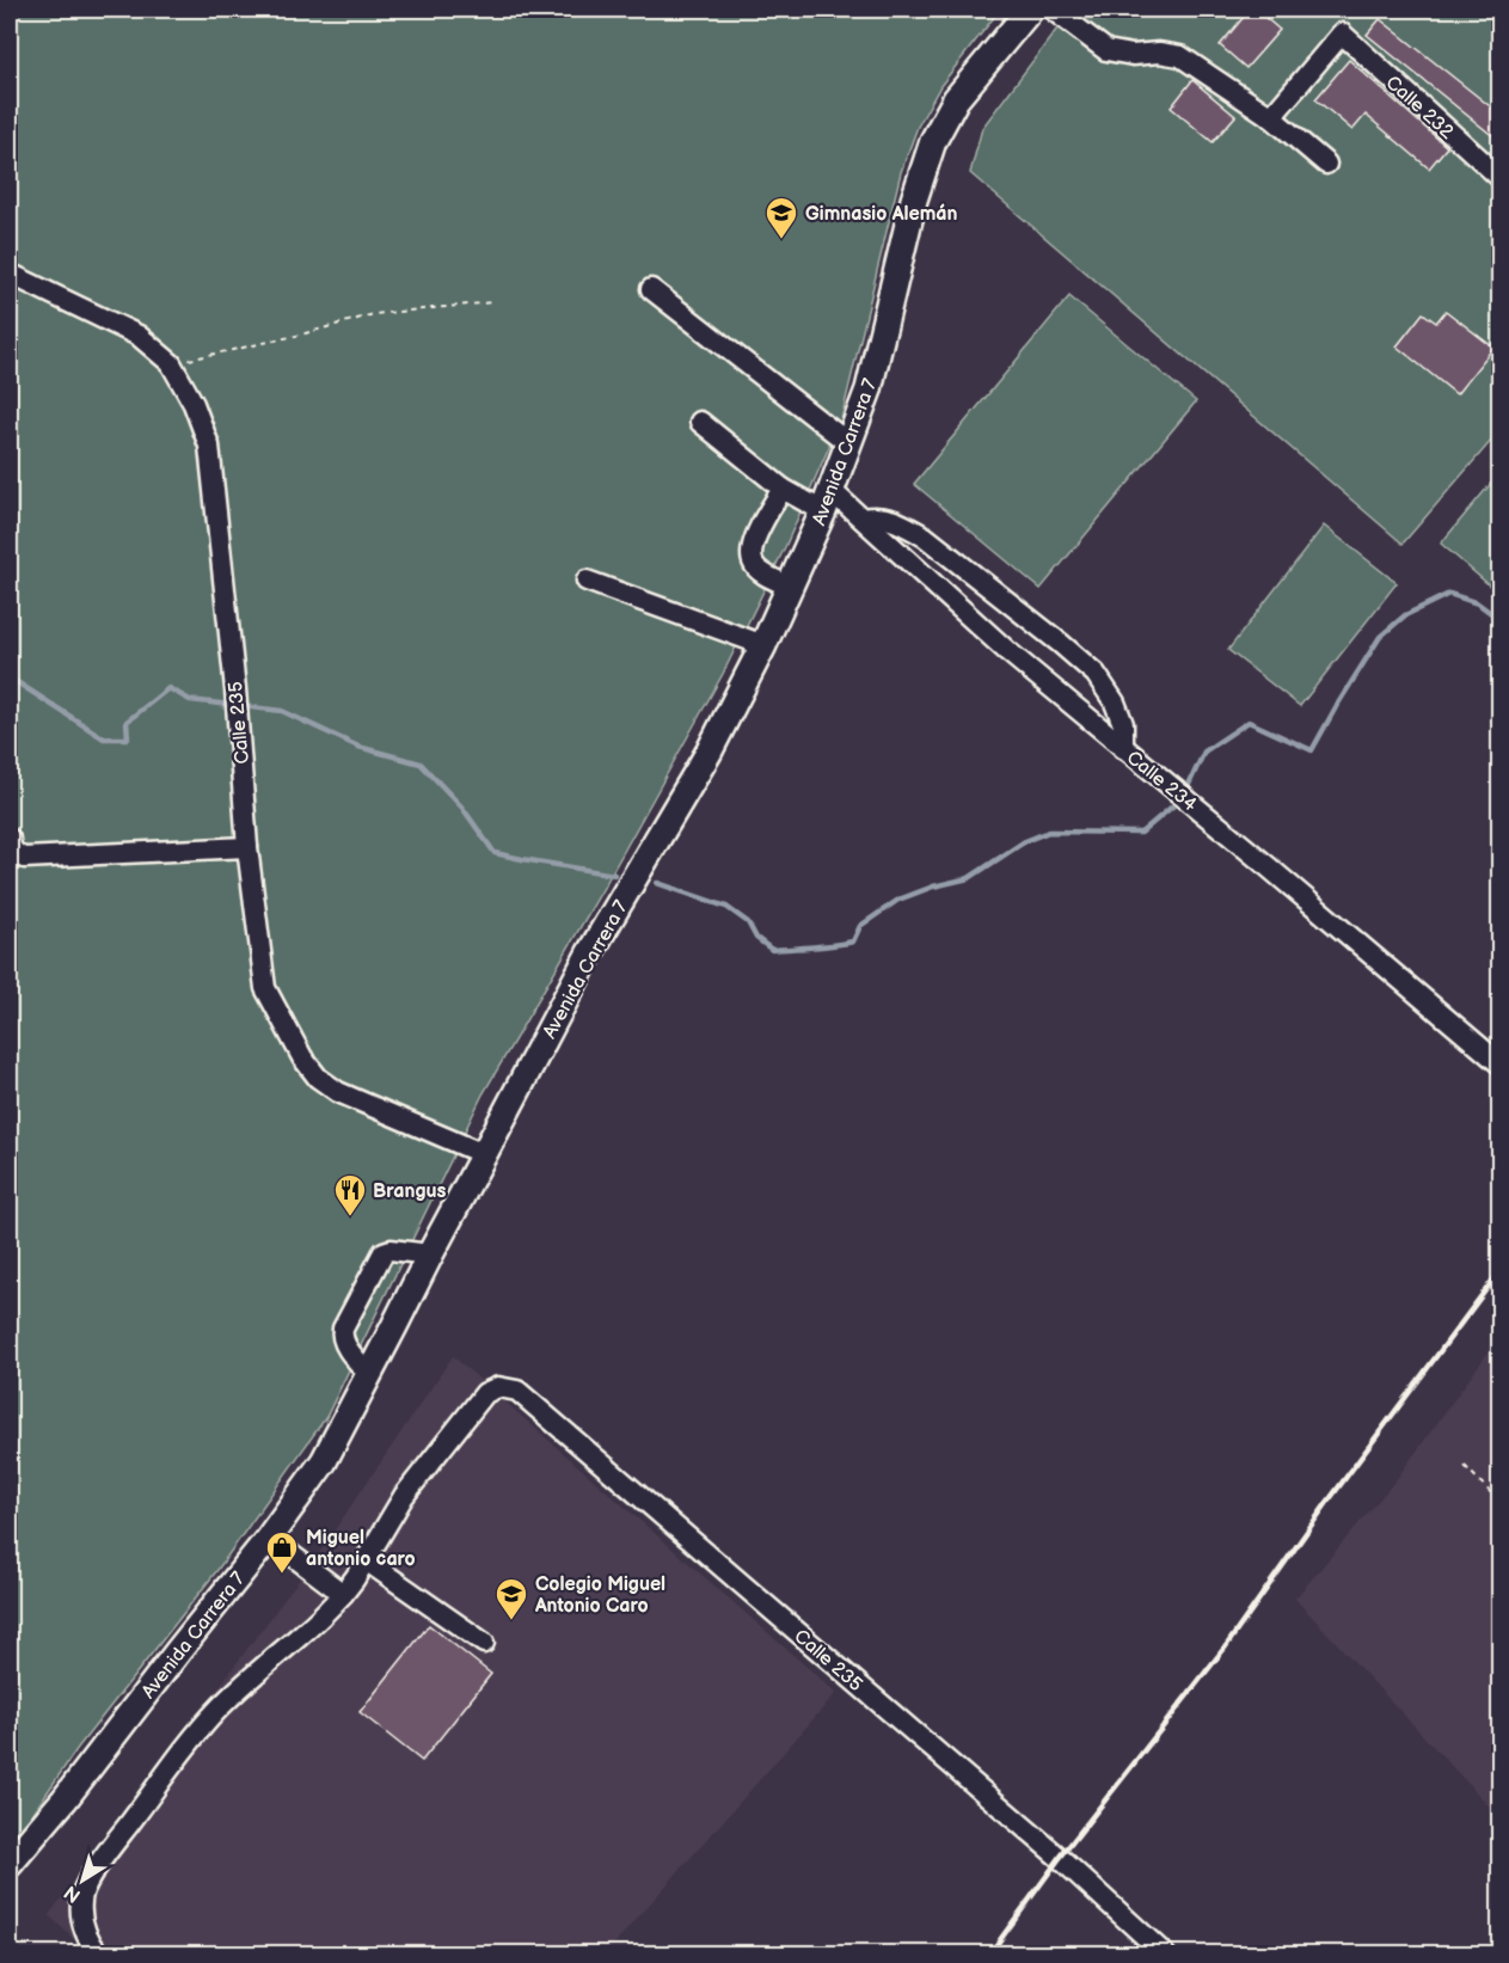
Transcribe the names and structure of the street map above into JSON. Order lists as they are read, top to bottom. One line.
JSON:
{"streets":{"main road":["Avenida Carrera 7"],"street":["Calle 232","Calle 235","Calle 234"]},"crossings":[["Avenida Carrera 7","Calle 235"],["Avenida Carrera 7","Calle 234"]],"places":{"school or university":["Gimnasio Alemán","Colegio Miguel Antonio Caro"],"restaurant":["Brangus"],"shop":["Miguel antonio caro"]},"north":"bottom left"}
